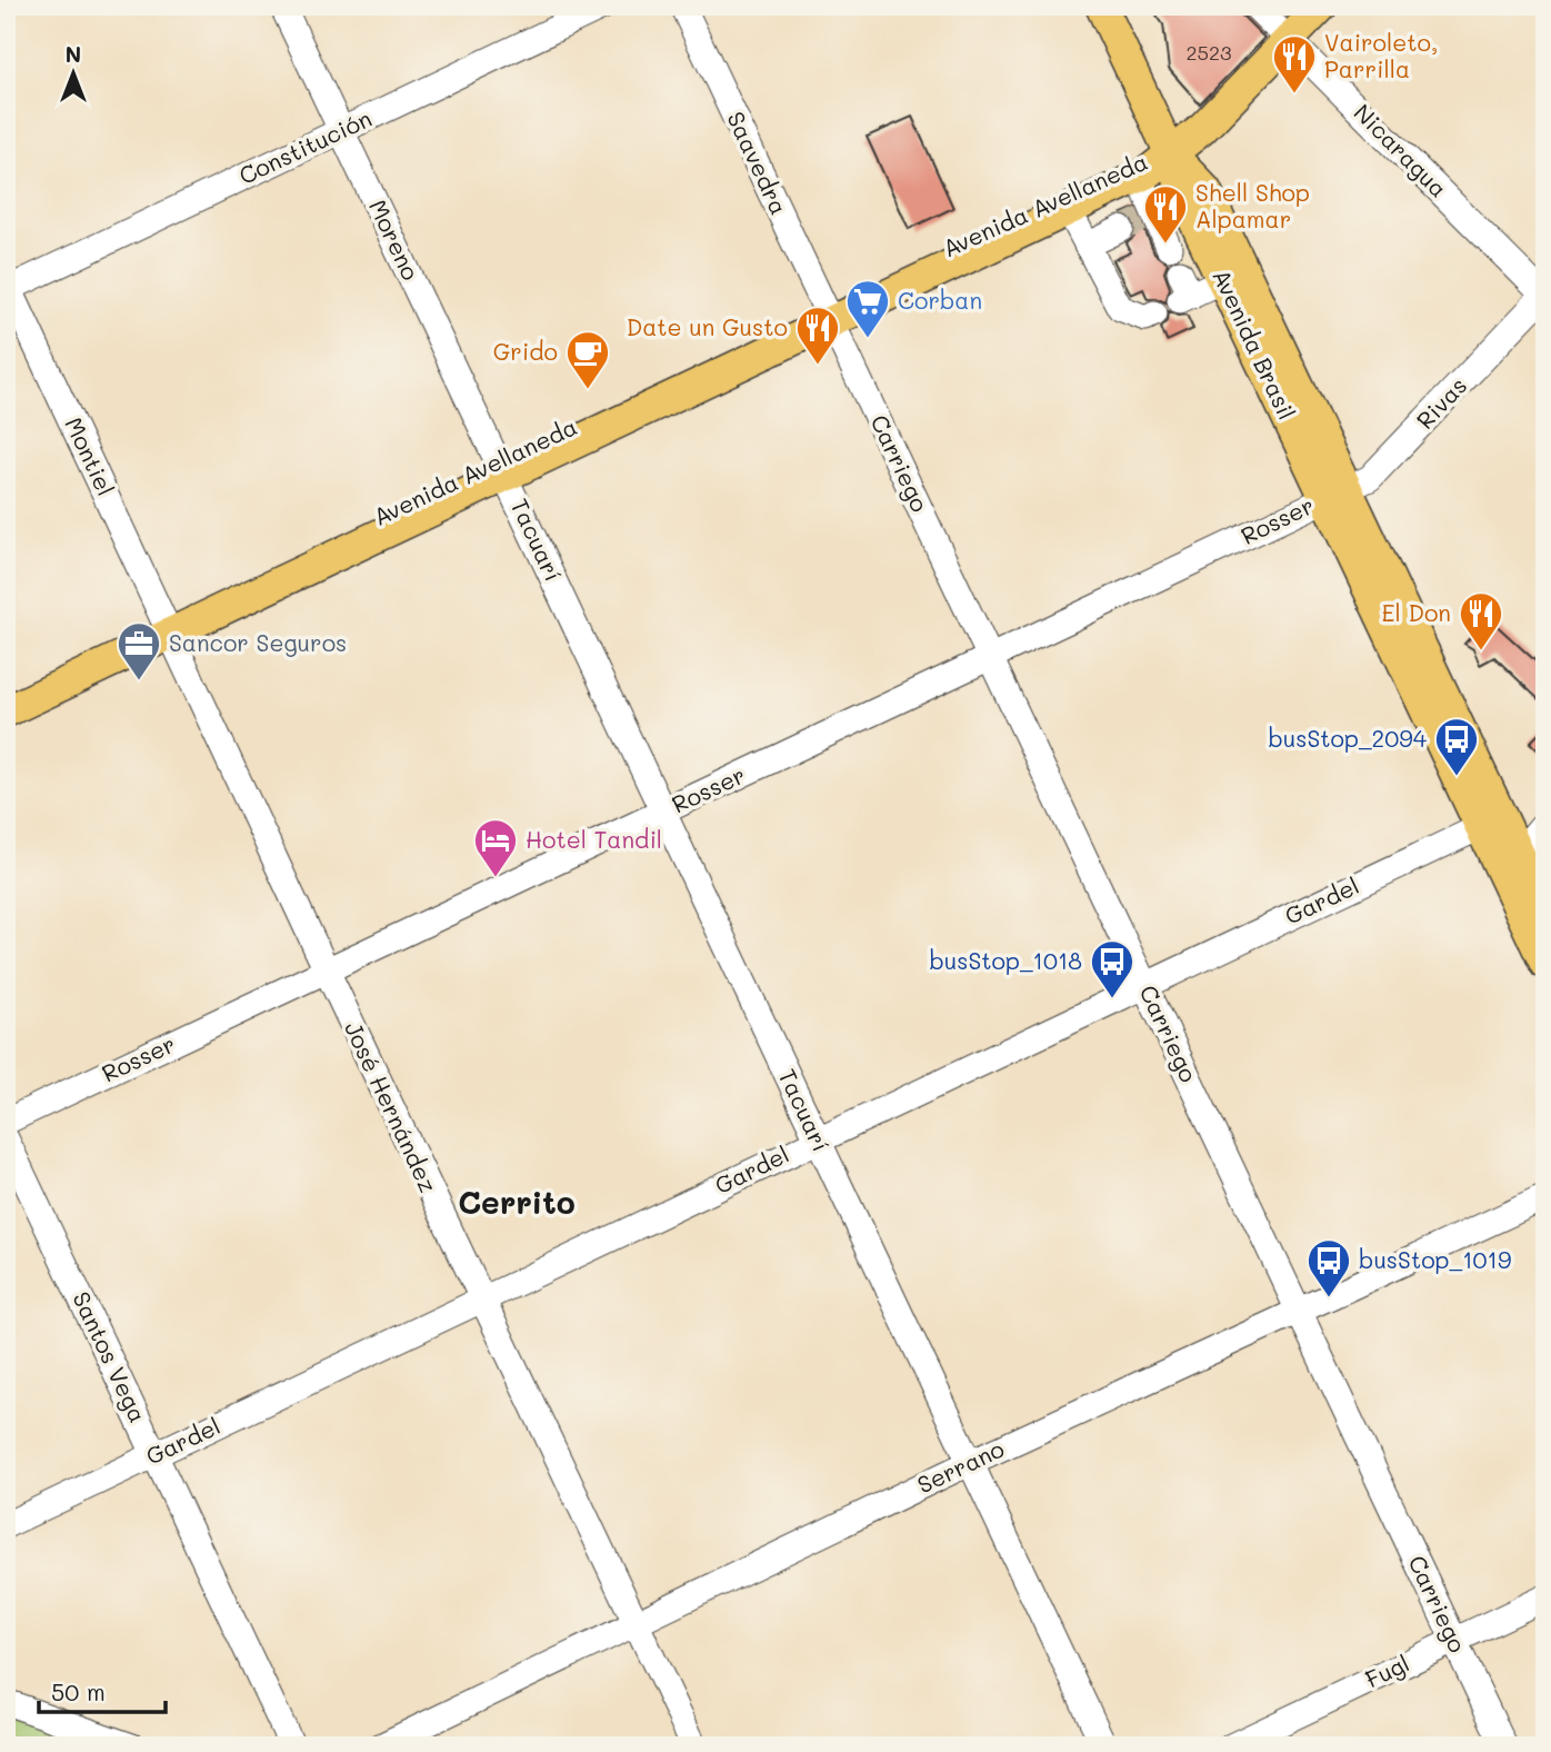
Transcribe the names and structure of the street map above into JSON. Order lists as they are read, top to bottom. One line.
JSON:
{"streets":{"main road":["Avenida Avellaneda","Avenida Brasil"],"street":["Constitución","Nicaragua","Saavedra","Moreno","Rivas","Montiel","Carriego","Rosser","Tacuarí","Gardel","José Hernández","Santos Vega","Serrano","Fugl"]},"crossings":[["Constitución","Moreno"],["Constitución","Montiel"],["Nicaragua","Rivas"],["Saavedra","Avenida Avellaneda"],["Saavedra","Carriego"],["Avenida Avellaneda","Moreno"],["Avenida Avellaneda","Avenida Brasil"],["Avenida Avellaneda","Montiel"],["Avenida Avellaneda","Carriego"],["Avenida Avellaneda","Tacuarí"],["Avenida Avellaneda","José Hernández"],["Moreno","Tacuarí"],["Avenida Brasil","Rivas"],["Avenida Brasil","Rosser"],["Avenida Brasil","Gardel"],["Rivas","Rosser"],["Montiel","José Hernández"],["Carriego","Rosser"],["Carriego","Gardel"],["Carriego","Serrano"],["Carriego","Fugl"],["Rosser","Tacuarí"],["Rosser","José Hernández"],["Tacuarí","Gardel"],["Tacuarí","Serrano"],["Gardel","José Hernández"],["Gardel","Santos Vega"],["José Hernández","Serrano"]],"districts":["Cerrito"],"places":{"restaurant":["Vairoleto, Parrilla","Shell Shop Alpamar","Date un Gusto","El Don"],"supermarket":["Corban"],"cafe":["Grido"],"office":["Sancor Seguros"],"bus stop":["busStop_2094","busStop_1018","busStop_1019"],"hotel":["Hotel Tandil"]},"house_numbers":["2523"],"scale_bar":"50 m","north":"top"}
